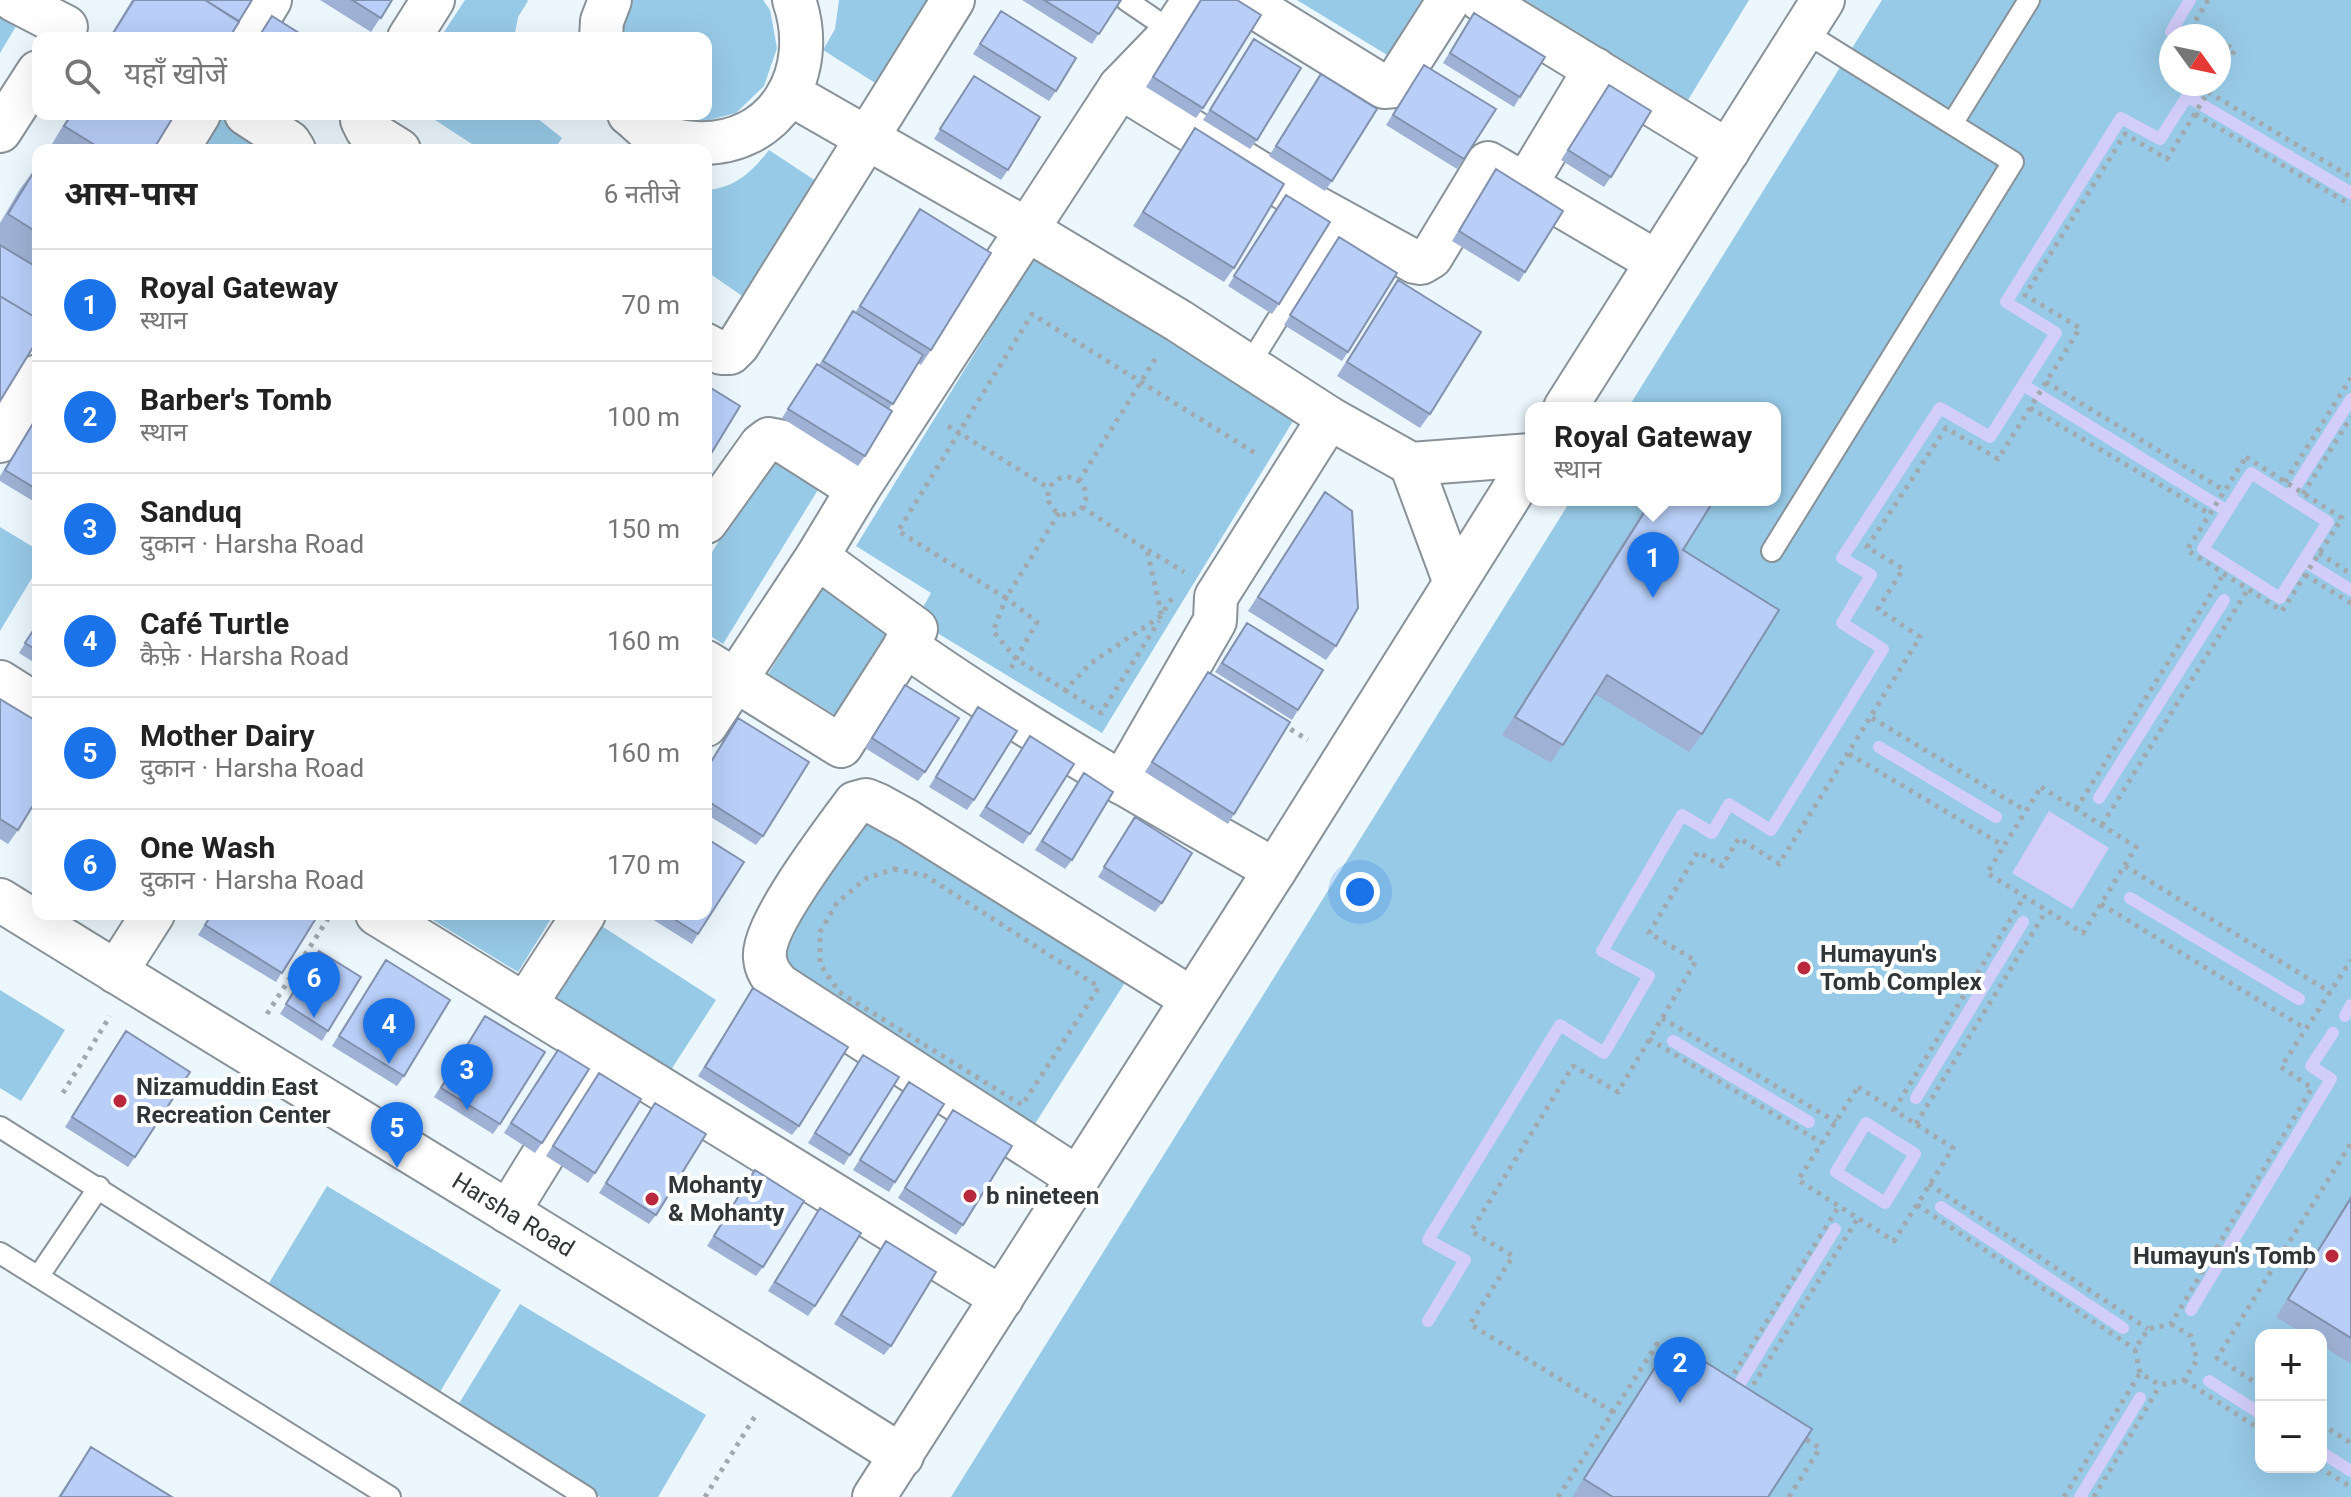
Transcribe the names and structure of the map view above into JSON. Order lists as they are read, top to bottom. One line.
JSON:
{"streets":{"street":["Harsha Road"]},"places":["Humayun's Tomb Complex","Nizamuddin East Recreation Center","b nineteen","Mohanty & Mohanty","Humayun's Tomb"],"north":"bottom right","page":{"search":"यहाँ खोजें","heading":["आस-पास","6 नतीजे"],"list":[{"mark":"1","name":"Royal Gateway","note":"स्थान","value":"70 m"},{"mark":"2","name":"Barber's Tomb","note":"स्थान","value":"100 m"},{"mark":"3","name":"Sanduq","note":"दुकान · Harsha Road","value":"150 m"},{"mark":"4","name":"Café Turtle","note":"कैफ़े · Harsha Road","value":"160 m"},{"mark":"5","name":"Mother Dairy","note":"दुकान · Harsha Road","value":"160 m"},{"mark":"6","name":"One Wash","note":"दुकान · Harsha Road","value":"170 m"}],"popup":["Royal Gateway","स्थान"],"pins":["1","6","4","3","5","2"],"map_buttons":["+","−"]}}
